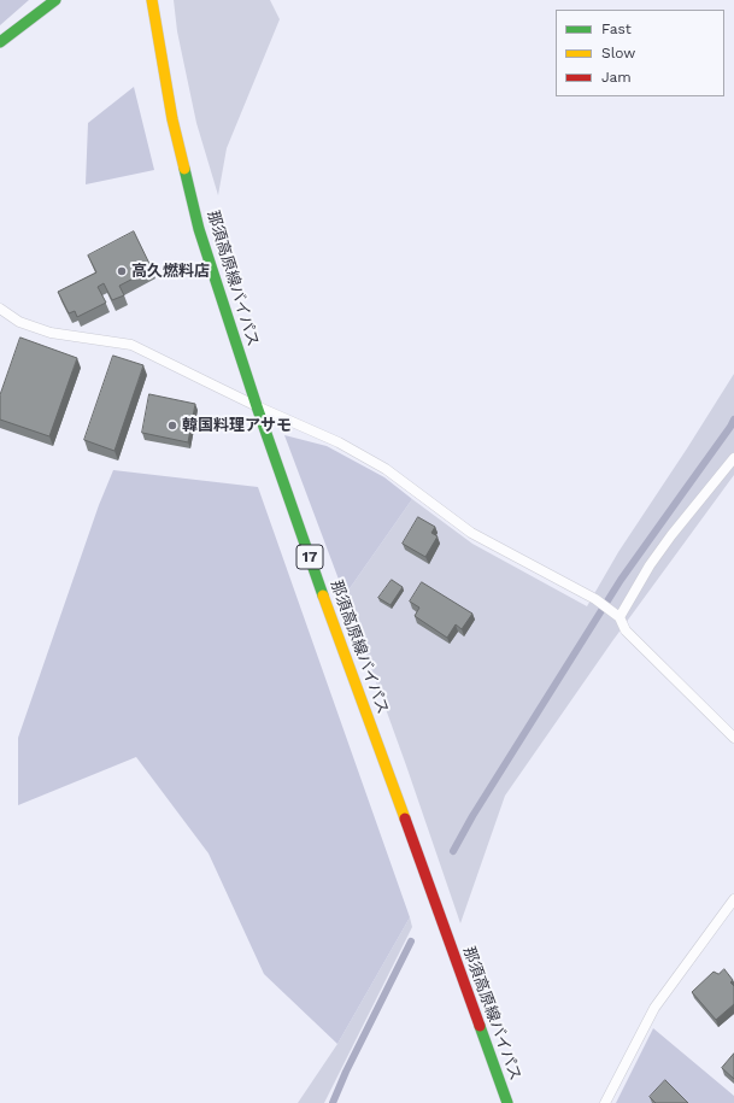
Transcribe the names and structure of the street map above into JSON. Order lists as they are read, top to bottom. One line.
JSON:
{"streets":{"main road":["那須高原線バイパス","17"]},"places":["高久燃料店","韓国料理アサモ"],"legend":["Fast","Slow","Jam"]}
